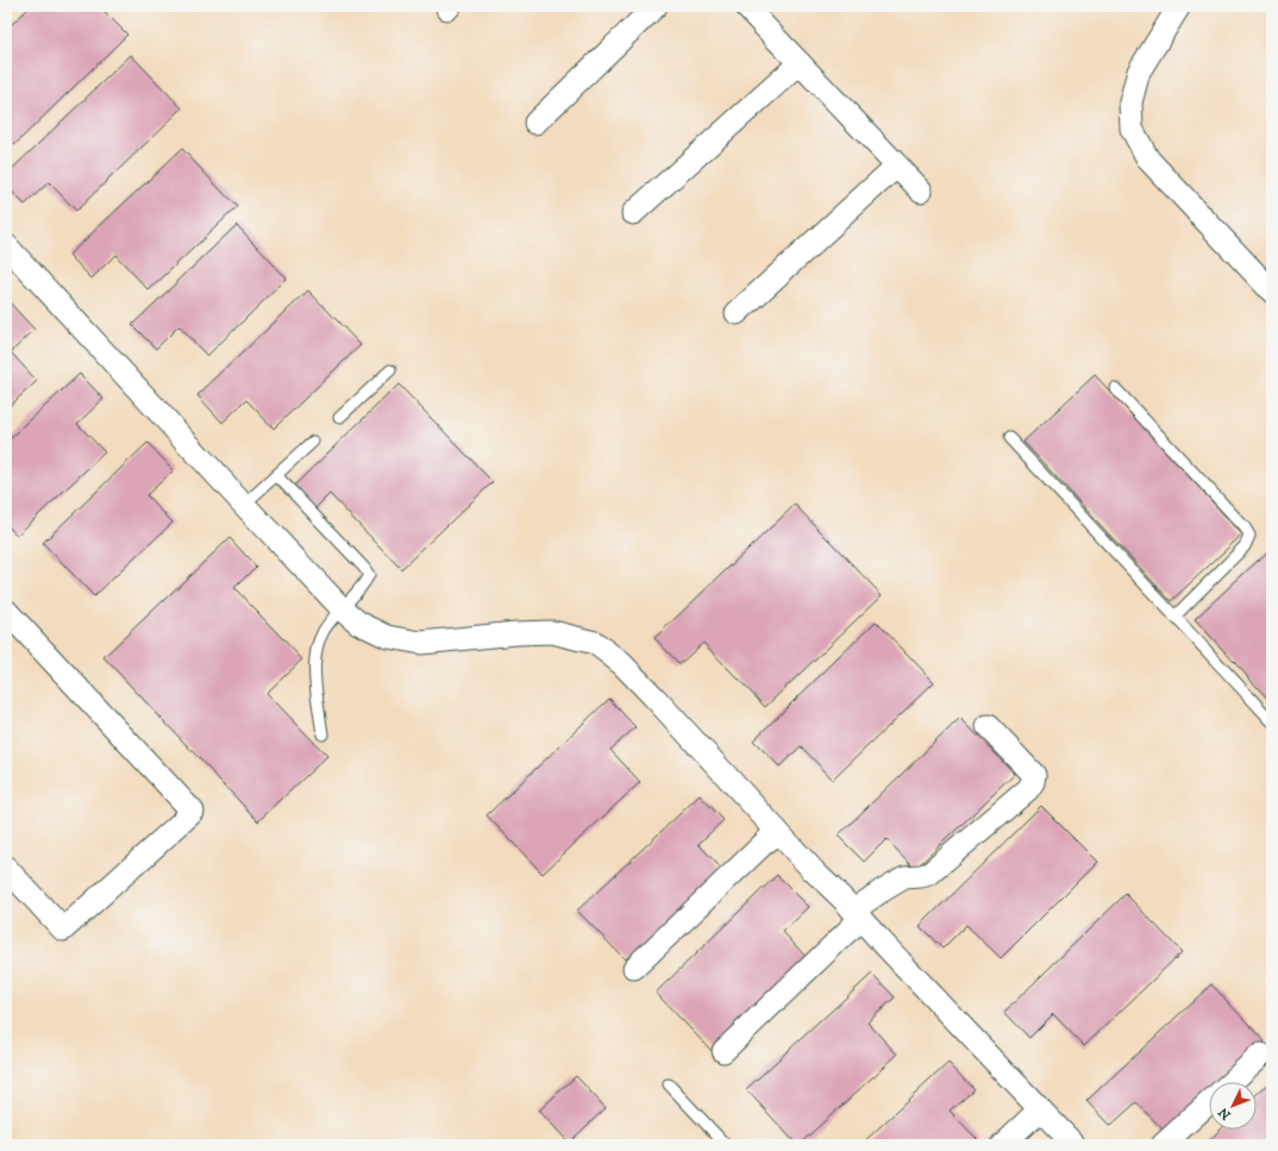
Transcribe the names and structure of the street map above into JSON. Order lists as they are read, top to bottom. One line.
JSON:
{"north":"bottom left"}
